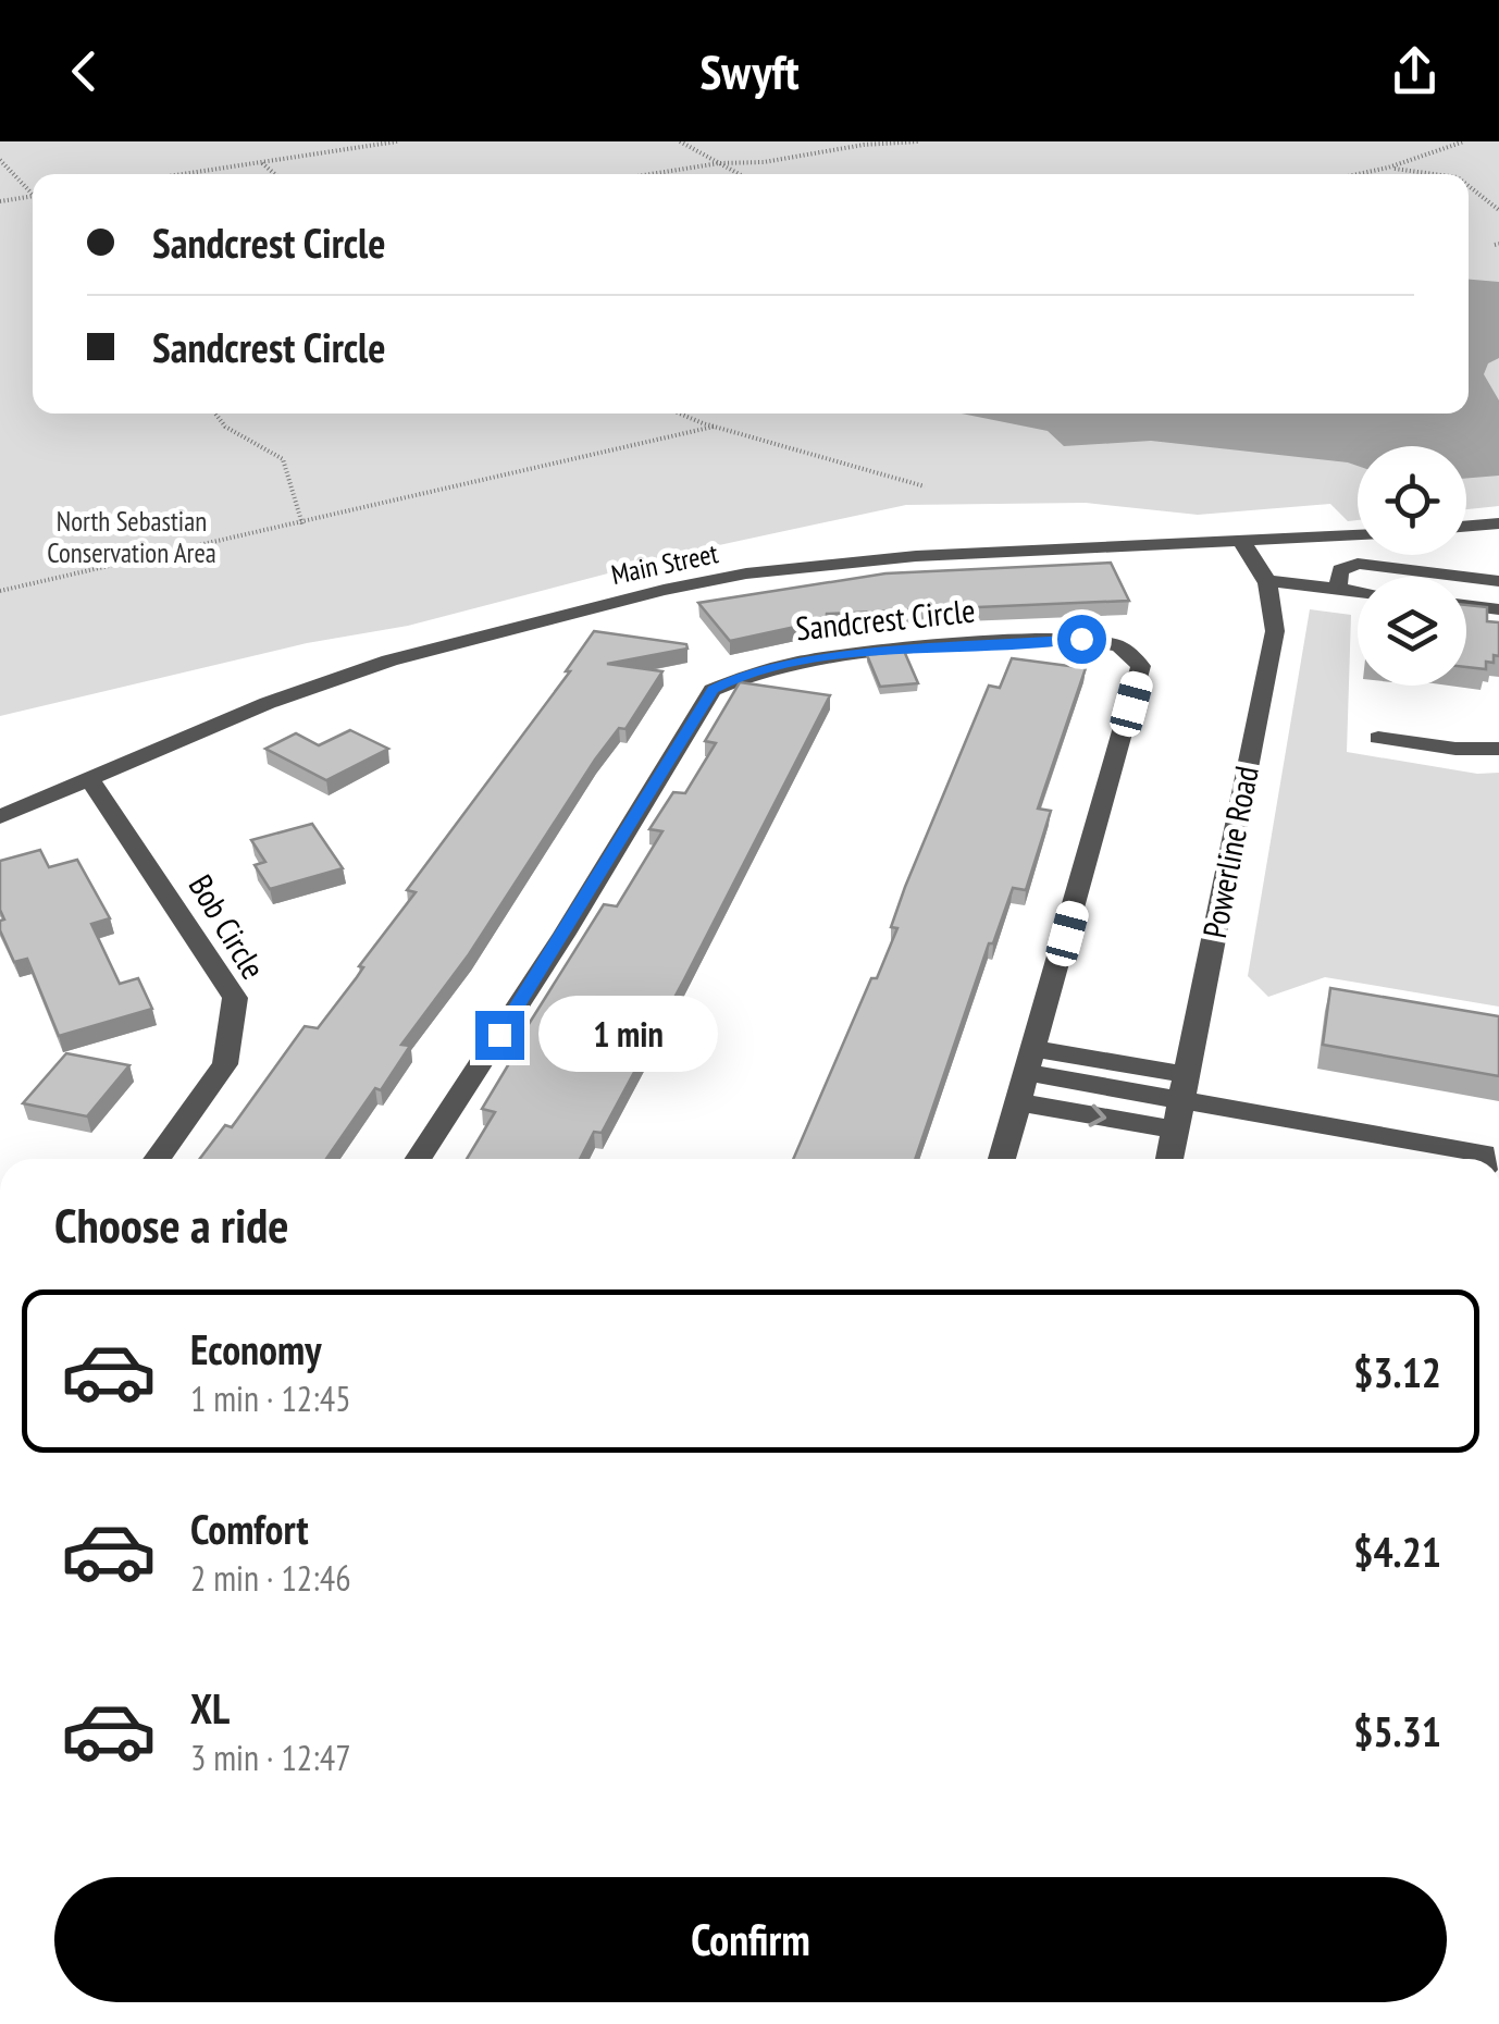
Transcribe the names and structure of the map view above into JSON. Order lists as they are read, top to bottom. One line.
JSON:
{"streets":{"street":["Main Street","Sandcrest Circle","Powerline Road","Bob Circle"]},"crossings":[["Main Street","Powerline Road"],["Main Street","Bob Circle"]],"parks":["North Sebastian Conservation Area"],"page":{"header":"Swyft","banner":["Sandcrest Circle","Sandcrest Circle"],"bubble":"1 min","heading":"Choose a ride","list":[{"name":"Economy","note":"1 min · 12:45","value":"$3.12"},{"name":"Comfort","note":"2 min · 12:46","value":"$4.21"},{"name":"XL","note":"3 min · 12:47","value":"$5.31"}],"buttons":"Confirm"}}
